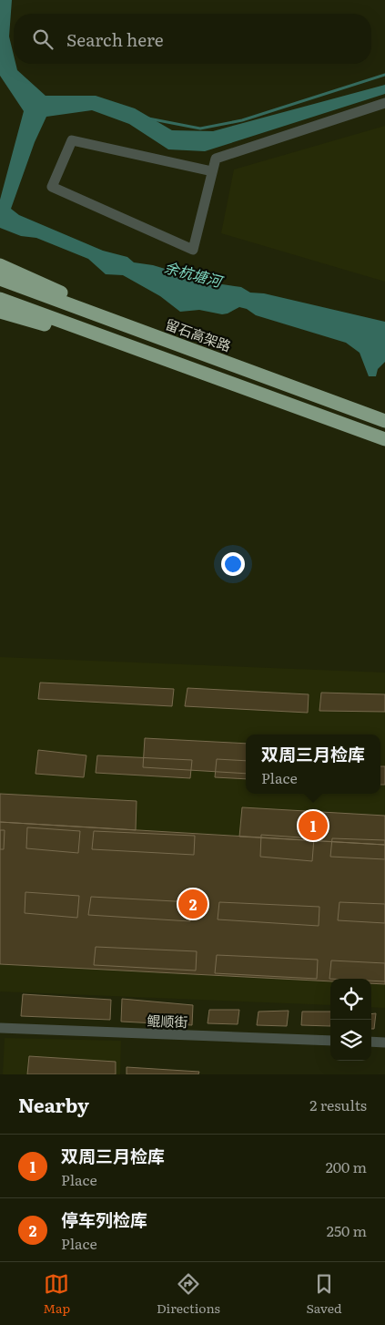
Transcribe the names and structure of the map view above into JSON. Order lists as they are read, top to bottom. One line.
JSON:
{"streets":{"highway":["留石高架路"],"street":["鲲顺街"]},"water":["余杭塘河"],"page":{"search":"Search here","popup":["双周三月检库","Place"],"pins":["1","2"],"heading":["Nearby","2 results"],"list":[{"mark":"1","name":"双周三月检库","note":"Place","value":"200 m"},{"mark":"2","name":"停车列检库","note":"Place","value":"250 m"}],"nav":["Map","Directions","Saved"]}}
